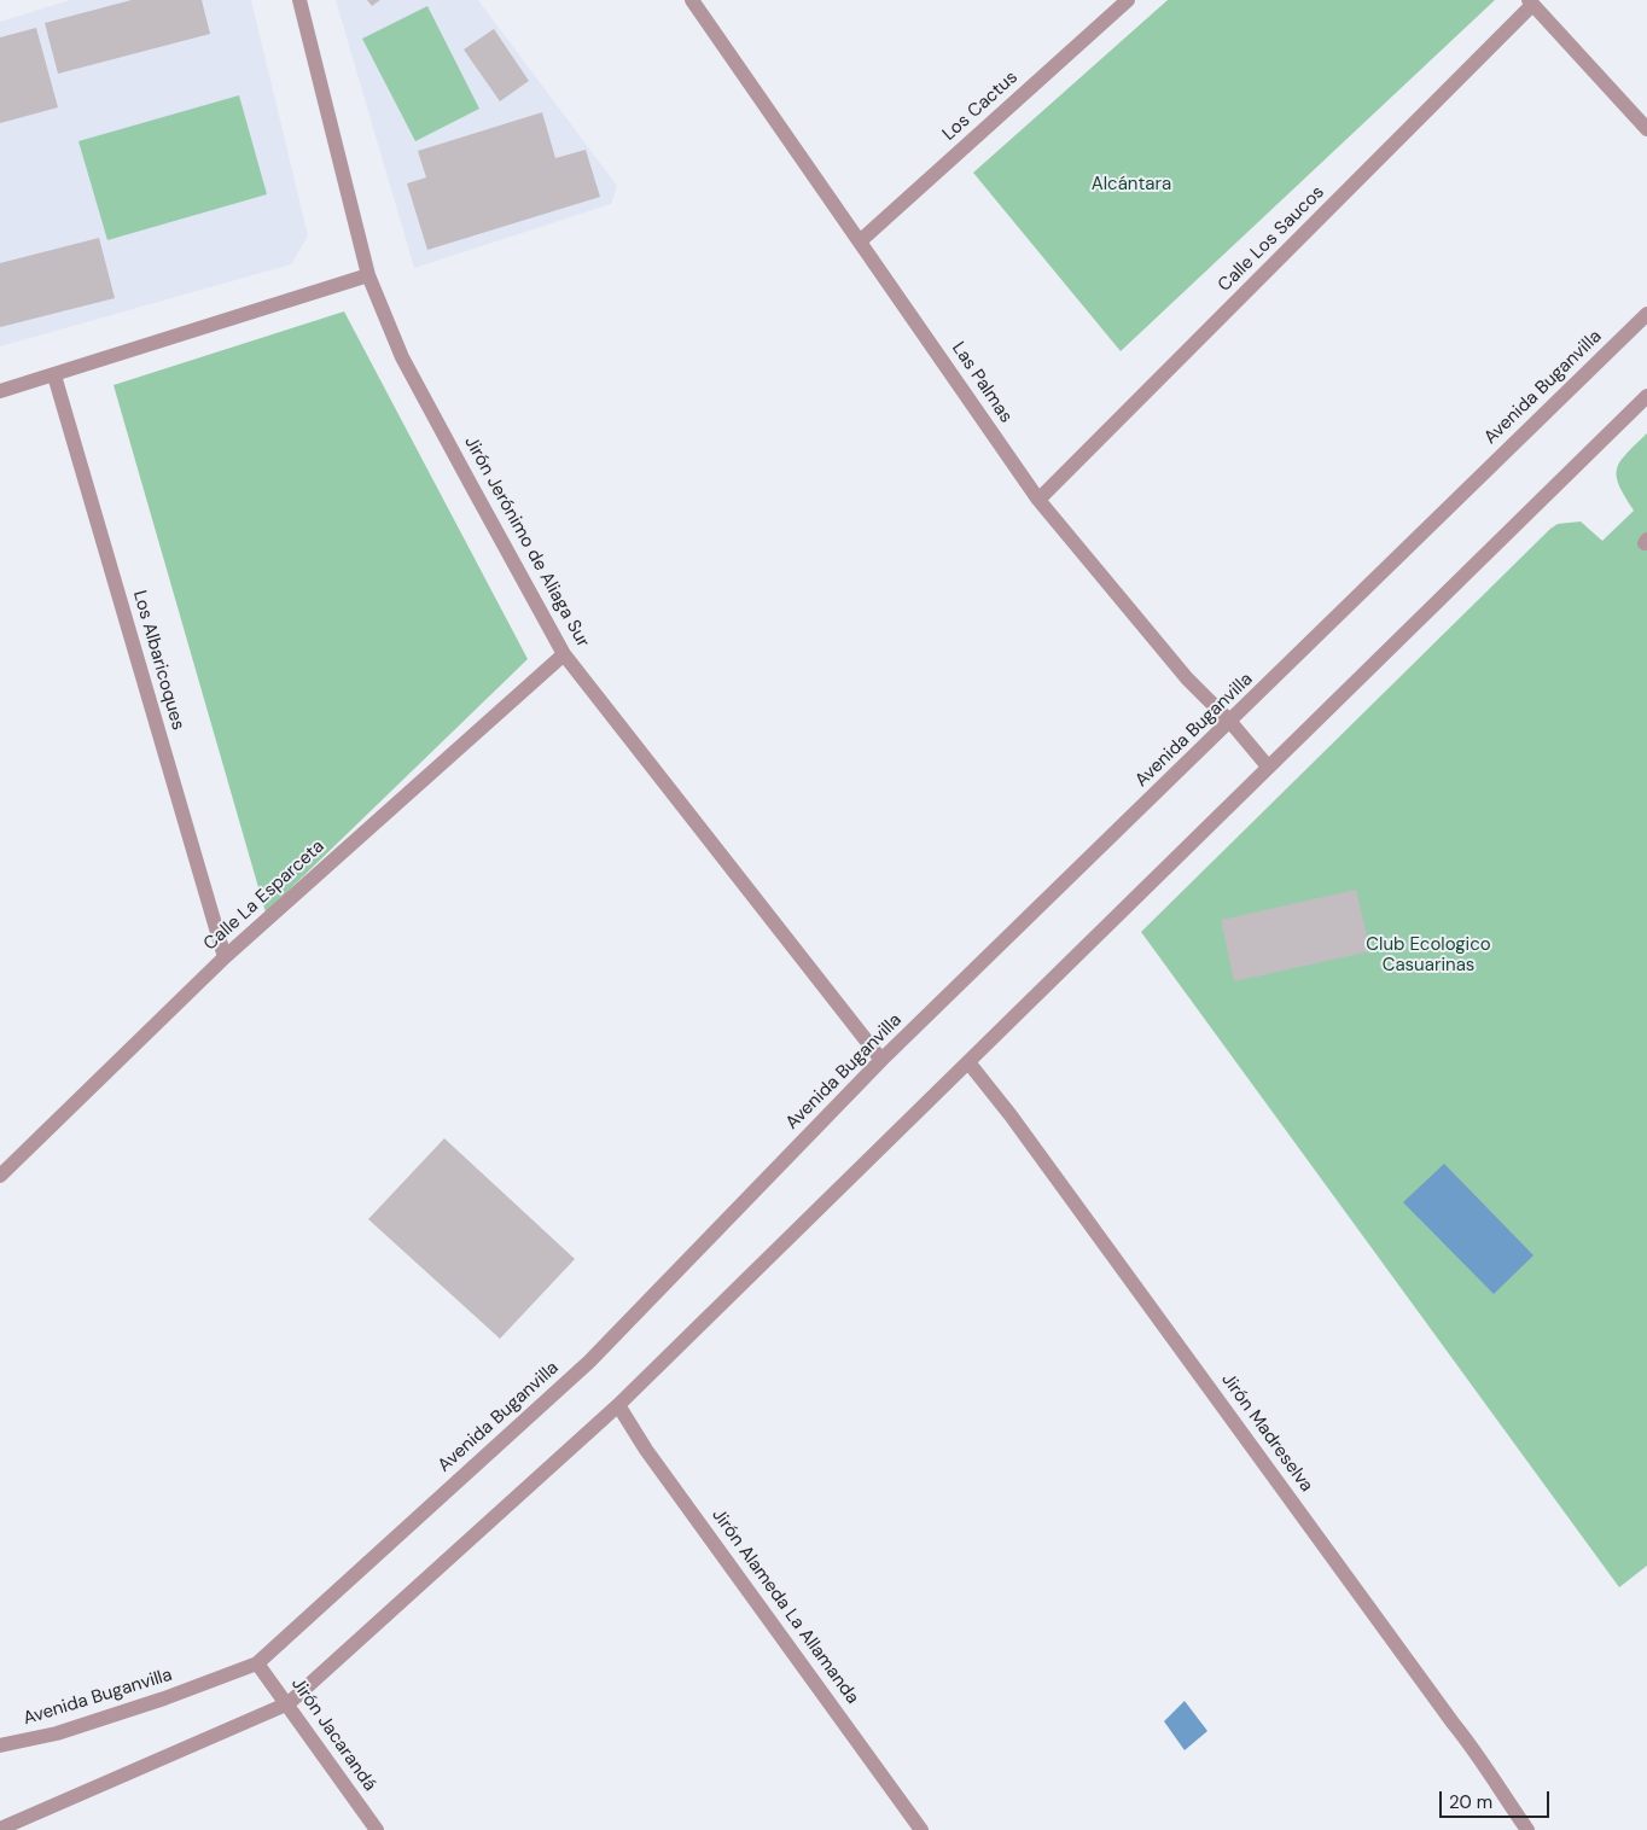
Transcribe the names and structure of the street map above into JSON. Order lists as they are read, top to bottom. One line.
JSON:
{"streets":{"street":["Los Cactus","Calle Los Saucos","Las Palmas","Avenida Buganvilla","Jirón Jerónimo de Aliaga Sur","Los Albaricoques","Calle La Esparceta","Jirón Madreselva","Jirón Alameda La Allamanda","Jirón Jacarandá"]},"crossings":[["Los Cactus","Las Palmas"],["Calle Los Saucos","Las Palmas"],["Las Palmas","Avenida Buganvilla"],["Avenida Buganvilla","Jirón Jerónimo de Aliaga Sur"],["Avenida Buganvilla","Jirón Jacarandá"],["Jirón Jerónimo de Aliaga Sur","Calle La Esparceta"],["Los Albaricoques","Calle La Esparceta"]],"parks":["Alcántara","Club Ecologico Casuarinas"],"scale_bar":"20 m"}
